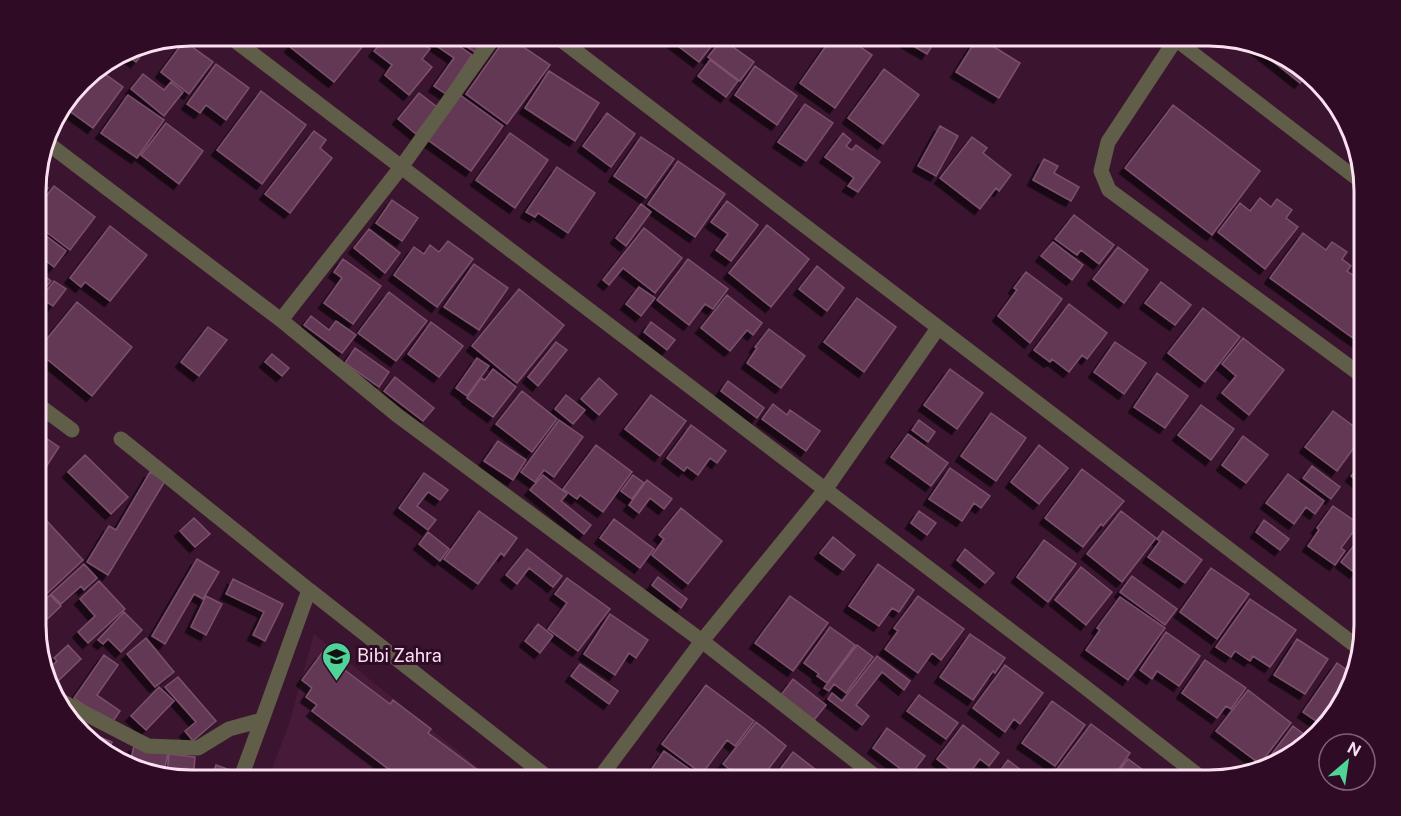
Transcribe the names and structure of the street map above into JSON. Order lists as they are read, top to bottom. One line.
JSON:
{"places":{"school or university":["Bibi Zahra"]},"north":"top right"}
